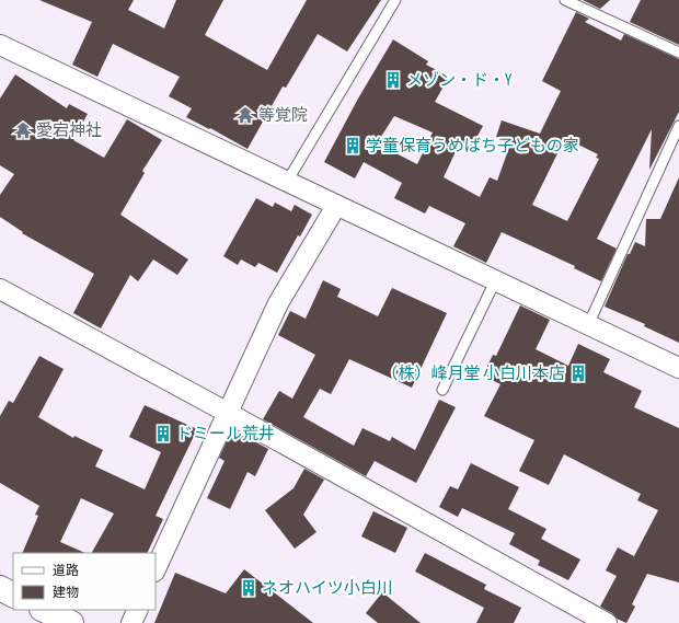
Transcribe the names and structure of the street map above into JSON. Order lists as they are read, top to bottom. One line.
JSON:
{"places":{"building":["メゾン・ド・Y","学童保育うめばち子どもの家","（株）峰月堂 小白川本店","ドミール荒井","ネオハイツ小白川"],"temple":["等覚院","愛宕神社"]},"legend":["道路","建物"]}
